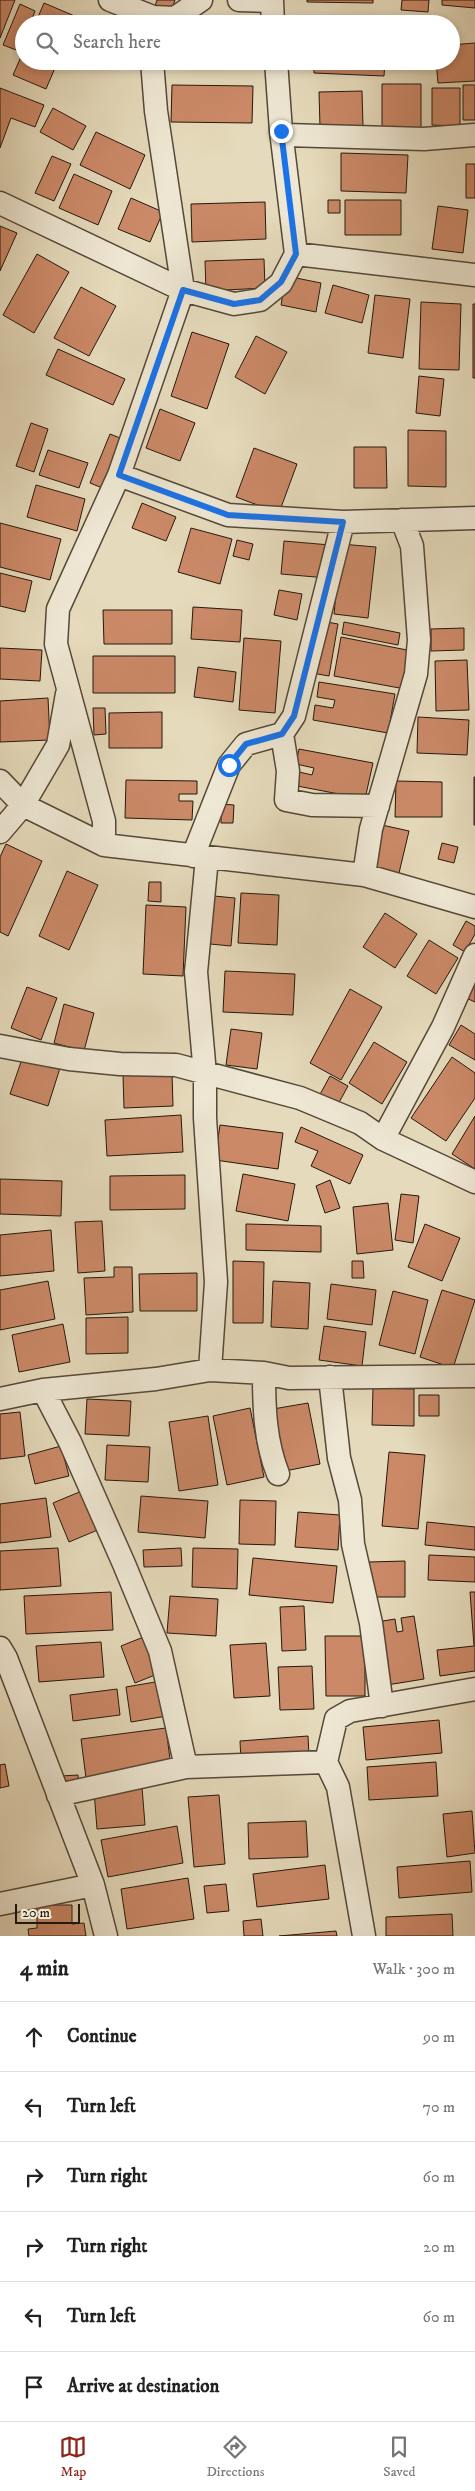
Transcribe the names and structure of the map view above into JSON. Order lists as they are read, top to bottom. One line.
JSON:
{"scale_bar":"20 m","page":{"search":"Search here","scale":"20 m","heading":["4 min","Walk · 300 m"],"list":[["Continue","90 m"],["Turn left","70 m"],["Turn right","60 m"],["Turn right","20 m"],["Turn left","60 m"],"Arrive at destination"],"nav":["Map","Directions","Saved"]}}
